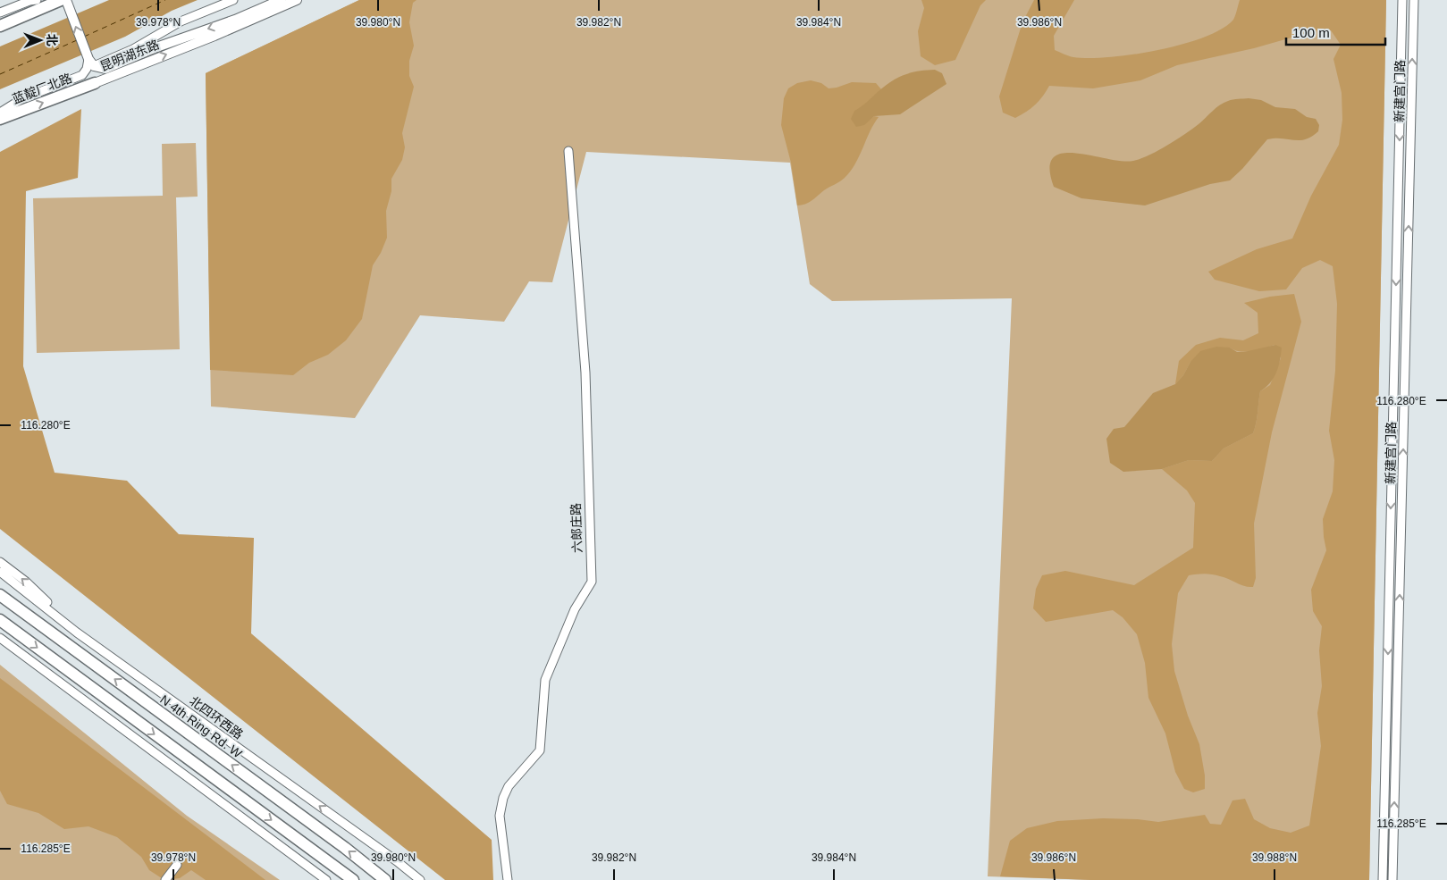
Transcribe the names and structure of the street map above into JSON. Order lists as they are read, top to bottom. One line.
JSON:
{"streets":{"highway":["蓝靛厂北路","N 4th Ring Rd. W"],"main road":["昆明湖东路"],"street":["新建宫门路","六郎庄路","北四环西路"]},"crossings":[["昆明湖东路","蓝靛厂北路"]],"scale_bar":"100 m","north":"right","coordinates":["39.978°N","39.980°N","39.982°N","39.984°N","39.986°N","116.280°E","116.285°E","39.988°N"]}
